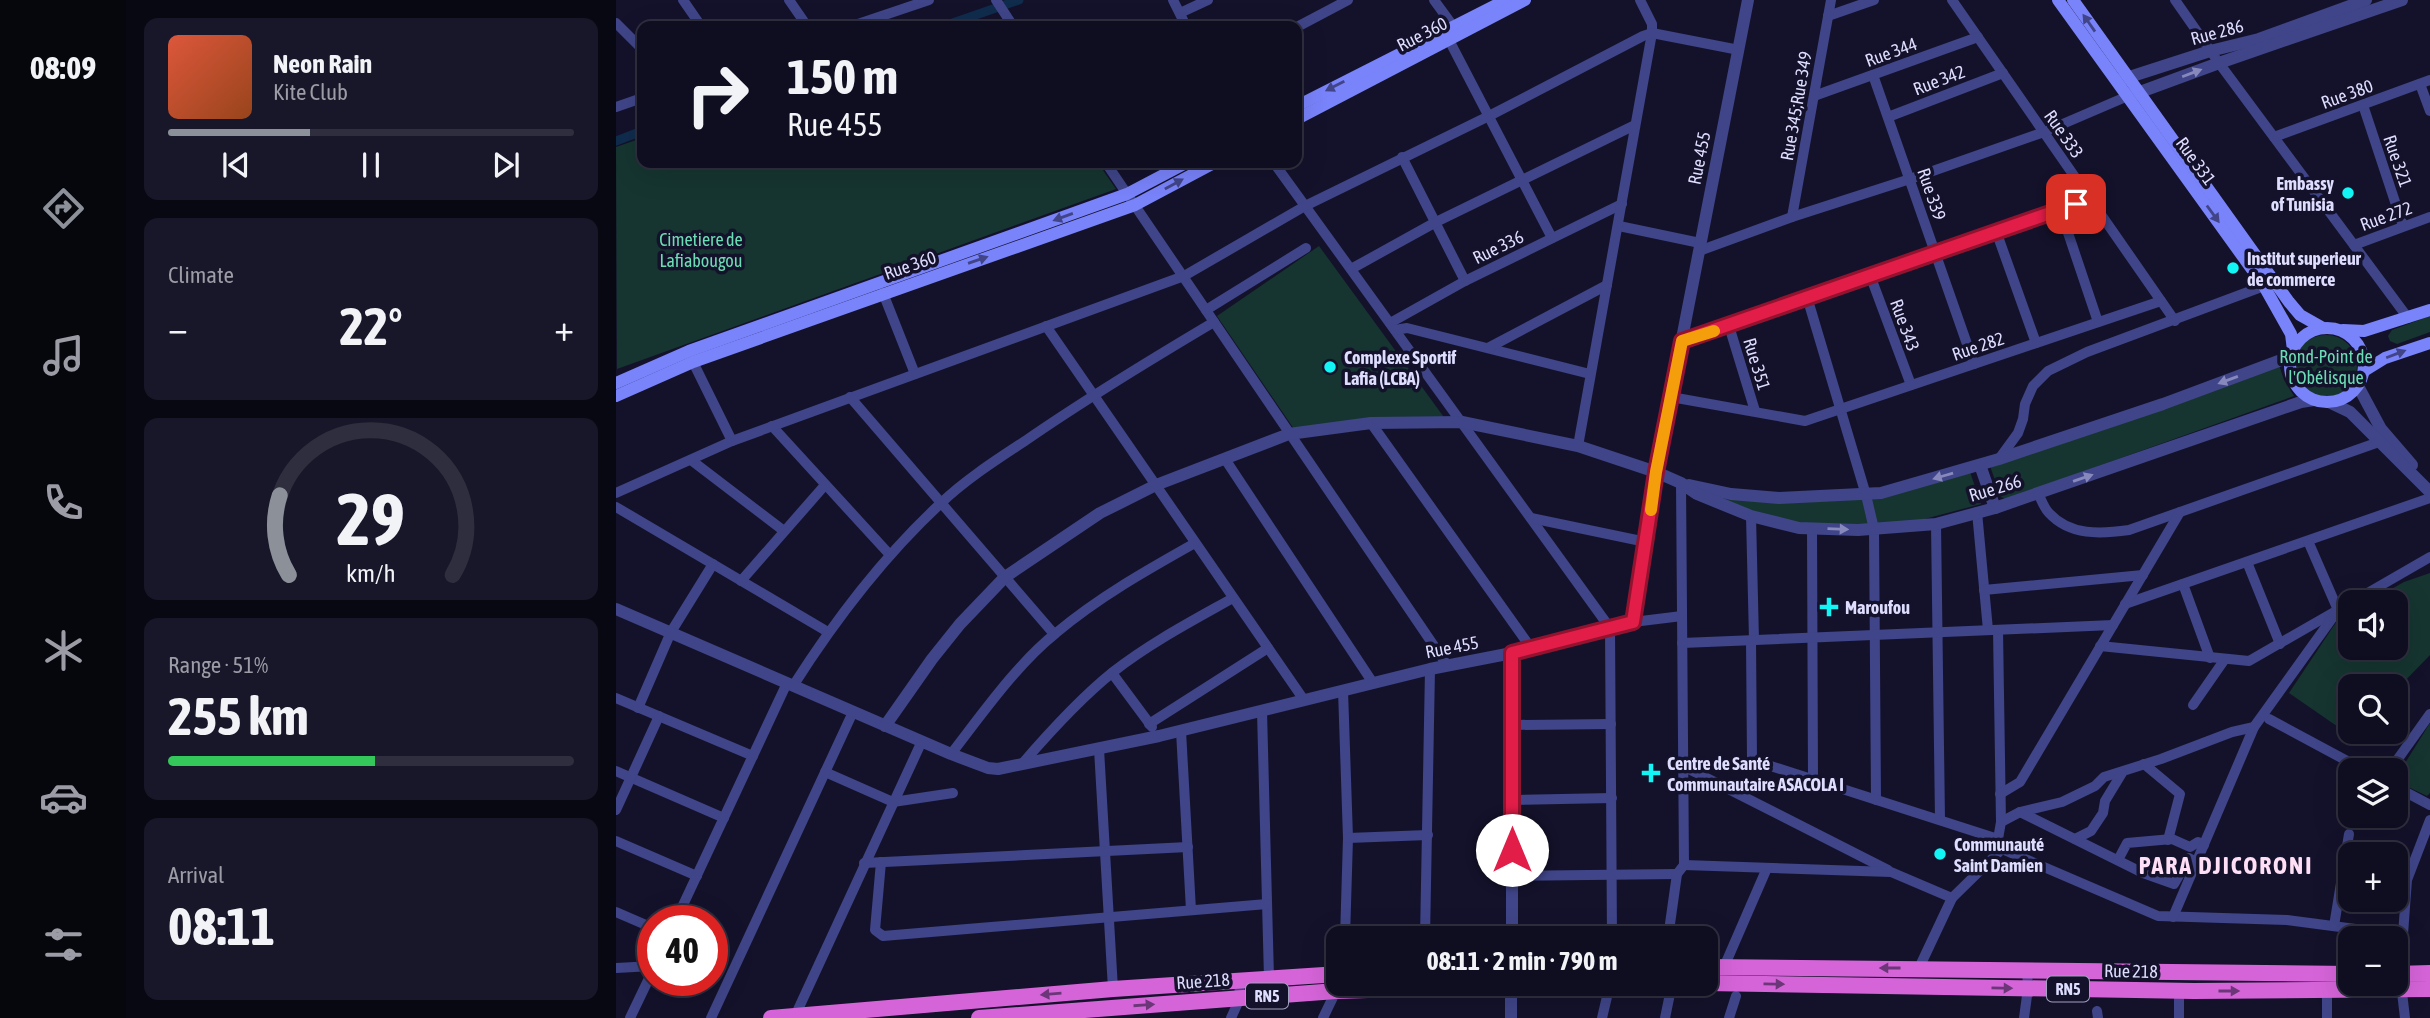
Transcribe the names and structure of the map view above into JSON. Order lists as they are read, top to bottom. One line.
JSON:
{"streets":{"highway":["Rue 218","RN5"],"main road":["Rue 360","Rue 331"],"street":["Rue 286","Rue 344","Rue 342","Rue 380","Rue 345;Rue 349","Rue 333","Rue 455","Rue 321","Rue 339","Rue 272","Rue 336","Rue 343","Rue 282","Rue 351","Rue 266"]},"crossings":[["Rue 286","Rue 331"],["Rue 344","Rue 345;Rue 349"],["Rue 344","Rue 333"],["Rue 344","Rue 339"],["Rue 342","Rue 333"],["Rue 342","Rue 339"],["Rue 380","Rue 321"],["Rue 333","Rue 282"],["Rue 455","Rue 266"],["Rue 331","Rue 266"],["Rue 321","Rue 272"],["Rue 339","Rue 282"],["Rue 343","Rue 282"],["Rue 282","Rue 351"]],"districts":["PARA DJICORONI"],"parks":["Cimetiere de Lafiabougou","Rond-Point de l'Obélisque"],"places":{"other":["Embassy of Tunisia","Institut superieur de commerce","Complexe Sportif Lafia (LCBA)","Communauté Saint Damien"],"health":["Maroufou","Centre de Santé Communautaire ASACOLA I"]},"page":{"tabs":"08:09","turn":["150 m","Rue 455"],"song":["Neon Rain","Kite Club"],"tile":["Climate",["Range · 51%","255 km"],["Arrival","08:11"]],"heat":["−","22°","+"],"map_buttons":["+","−"],"limit":"40","trip":"08:11 · 2 min · 790 m","gauge":["29","km/h"]}}
